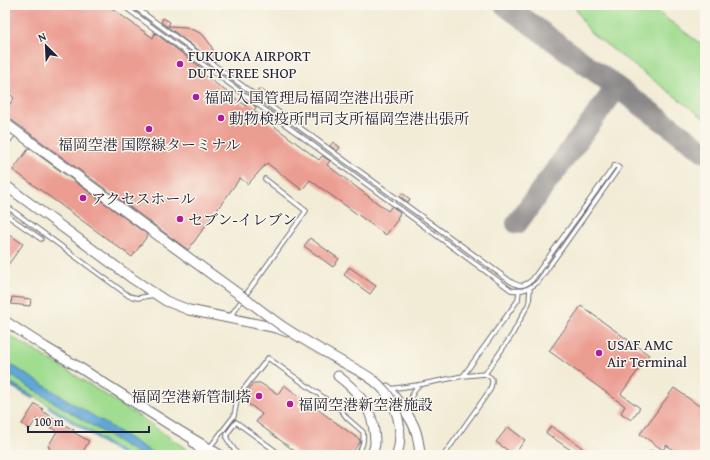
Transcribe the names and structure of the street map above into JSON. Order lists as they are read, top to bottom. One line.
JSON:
{"places":["FUKUOKA AIRPORT DUTY FREE SHOP","福岡入国管理局福岡空港出張所","動物検疫所門司支所福岡空港出張所","福岡空港 国際線ターミナル","アクセスホール","セブン-イレブン","USAF AMC Air Terminal","福岡空港新管制塔","福岡空港新空港施設"],"scale_bar":"100 m","north":"top left"}
